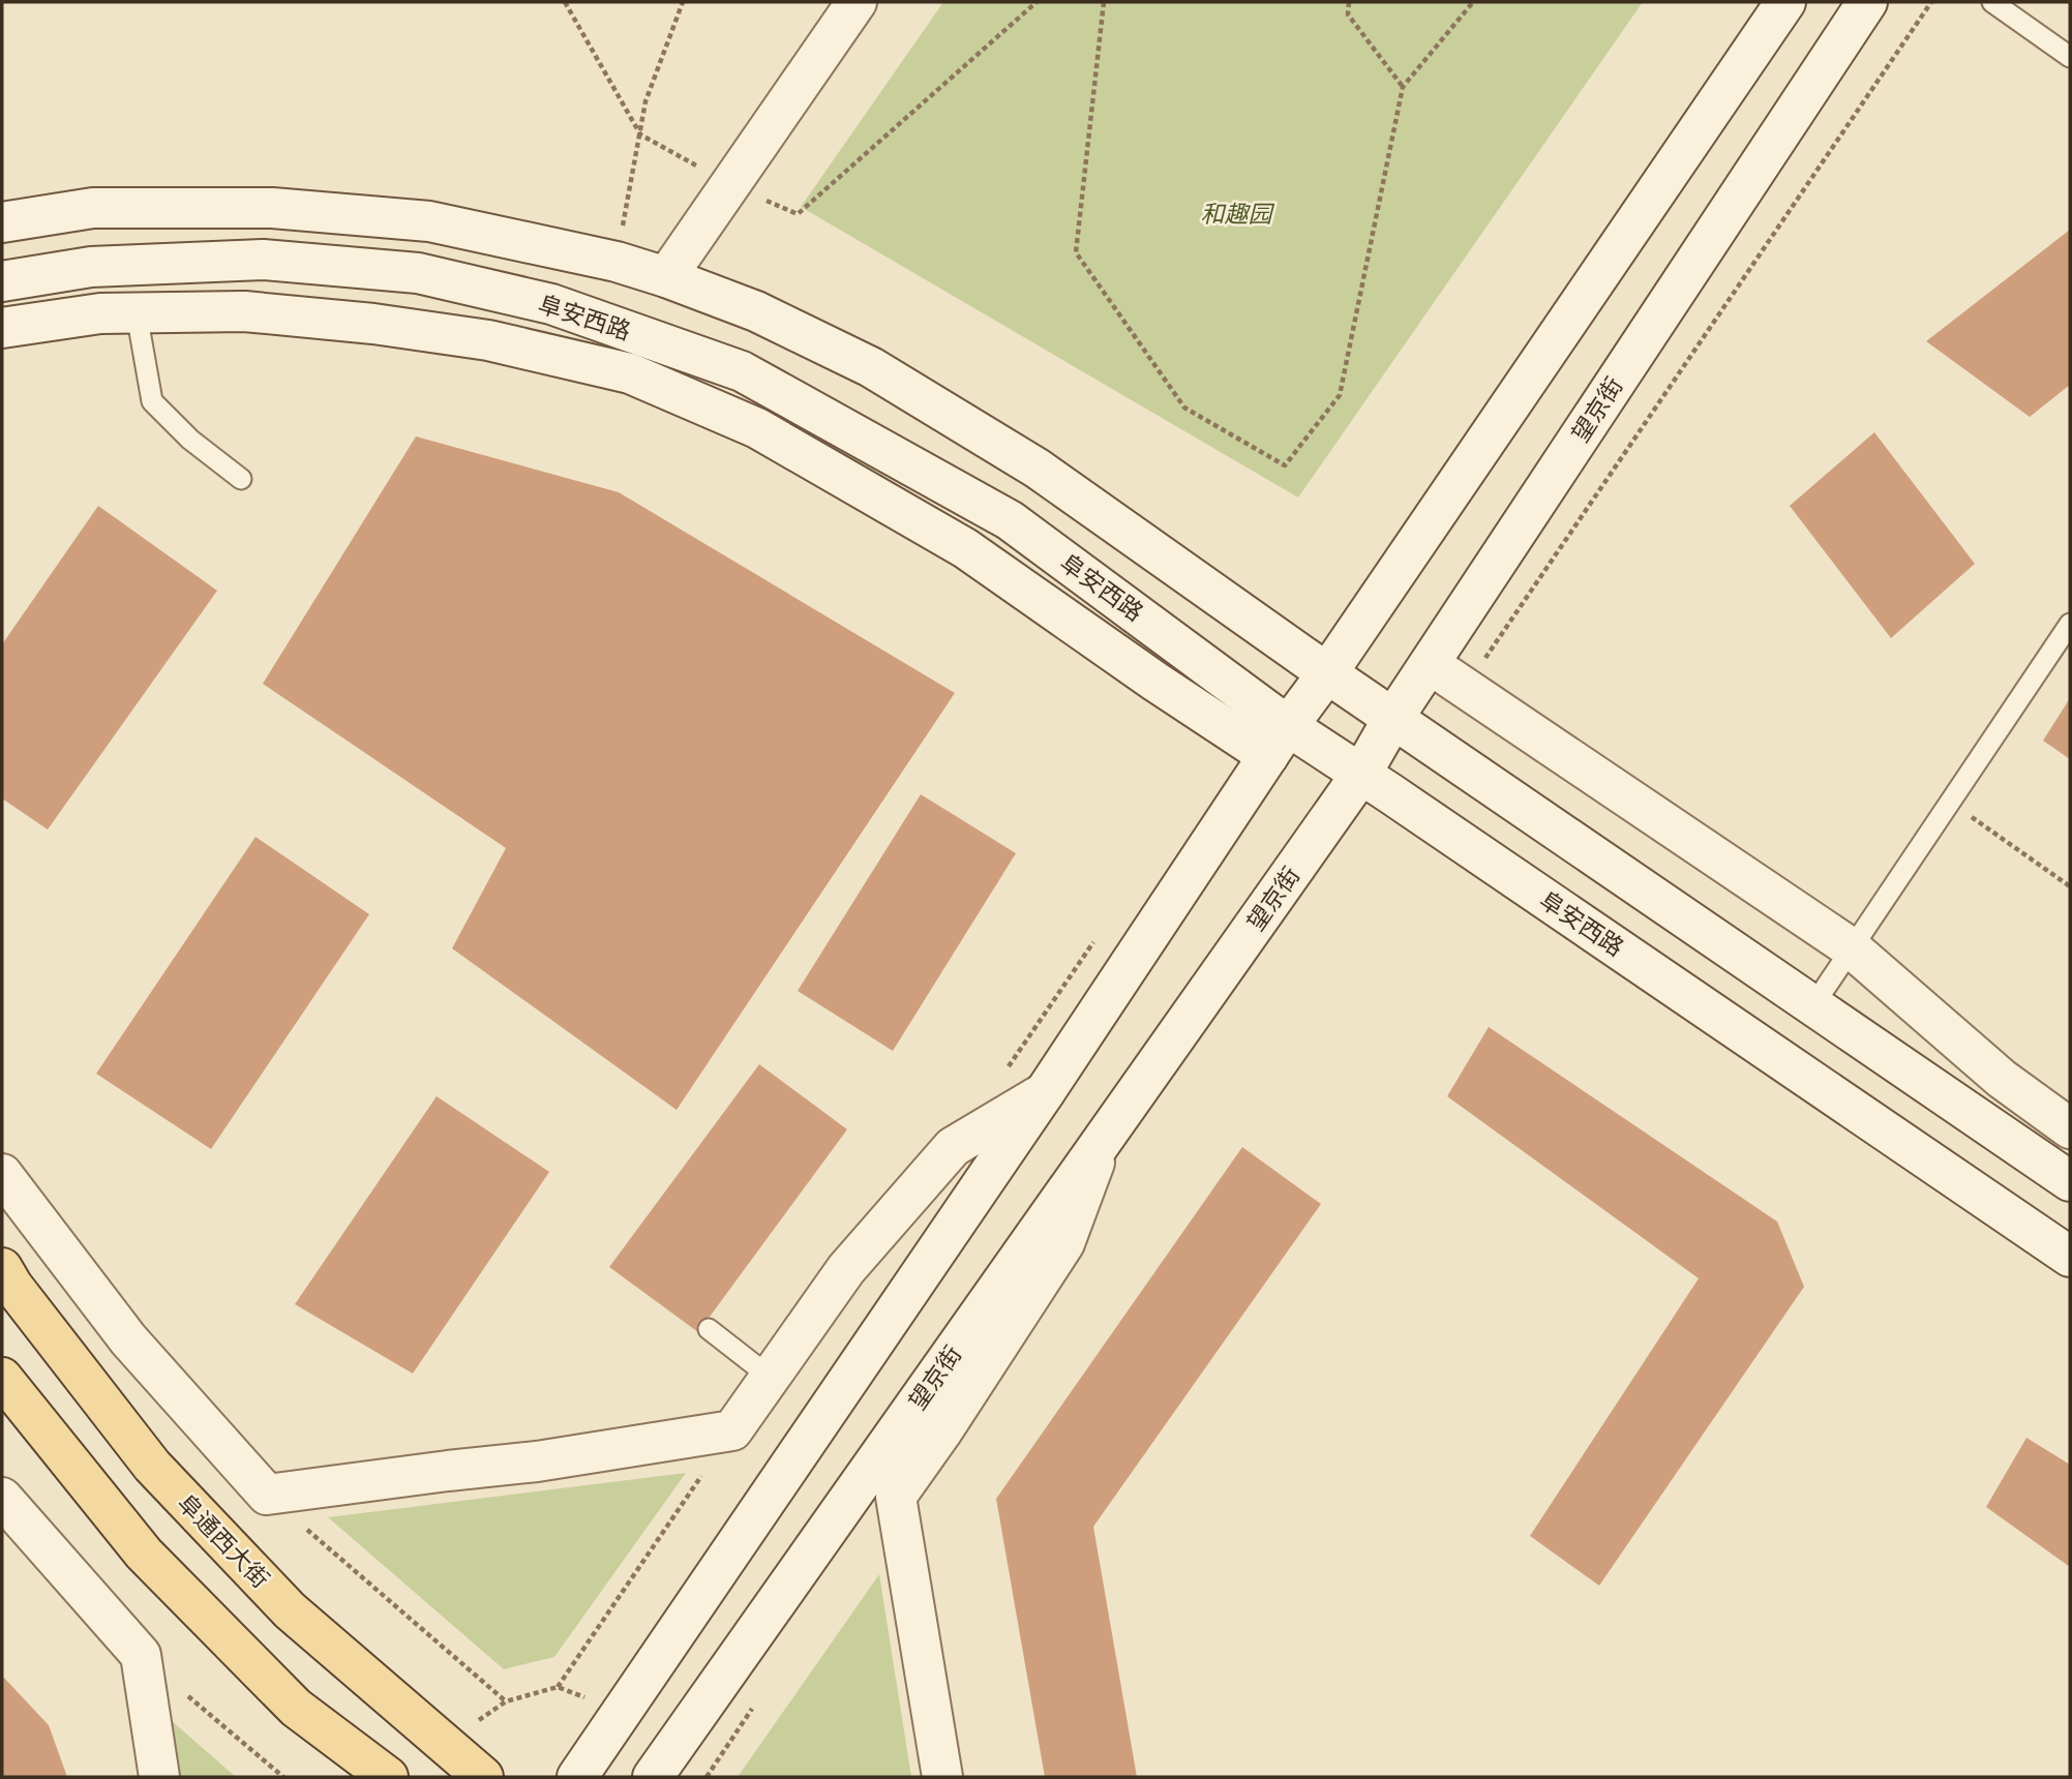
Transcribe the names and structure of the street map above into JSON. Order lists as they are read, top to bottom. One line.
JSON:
{"streets":{"main road":["阜安西路","望京街","阜通西大街"]},"crossings":[["阜安西路","望京街"]],"parks":["和趣园"]}
